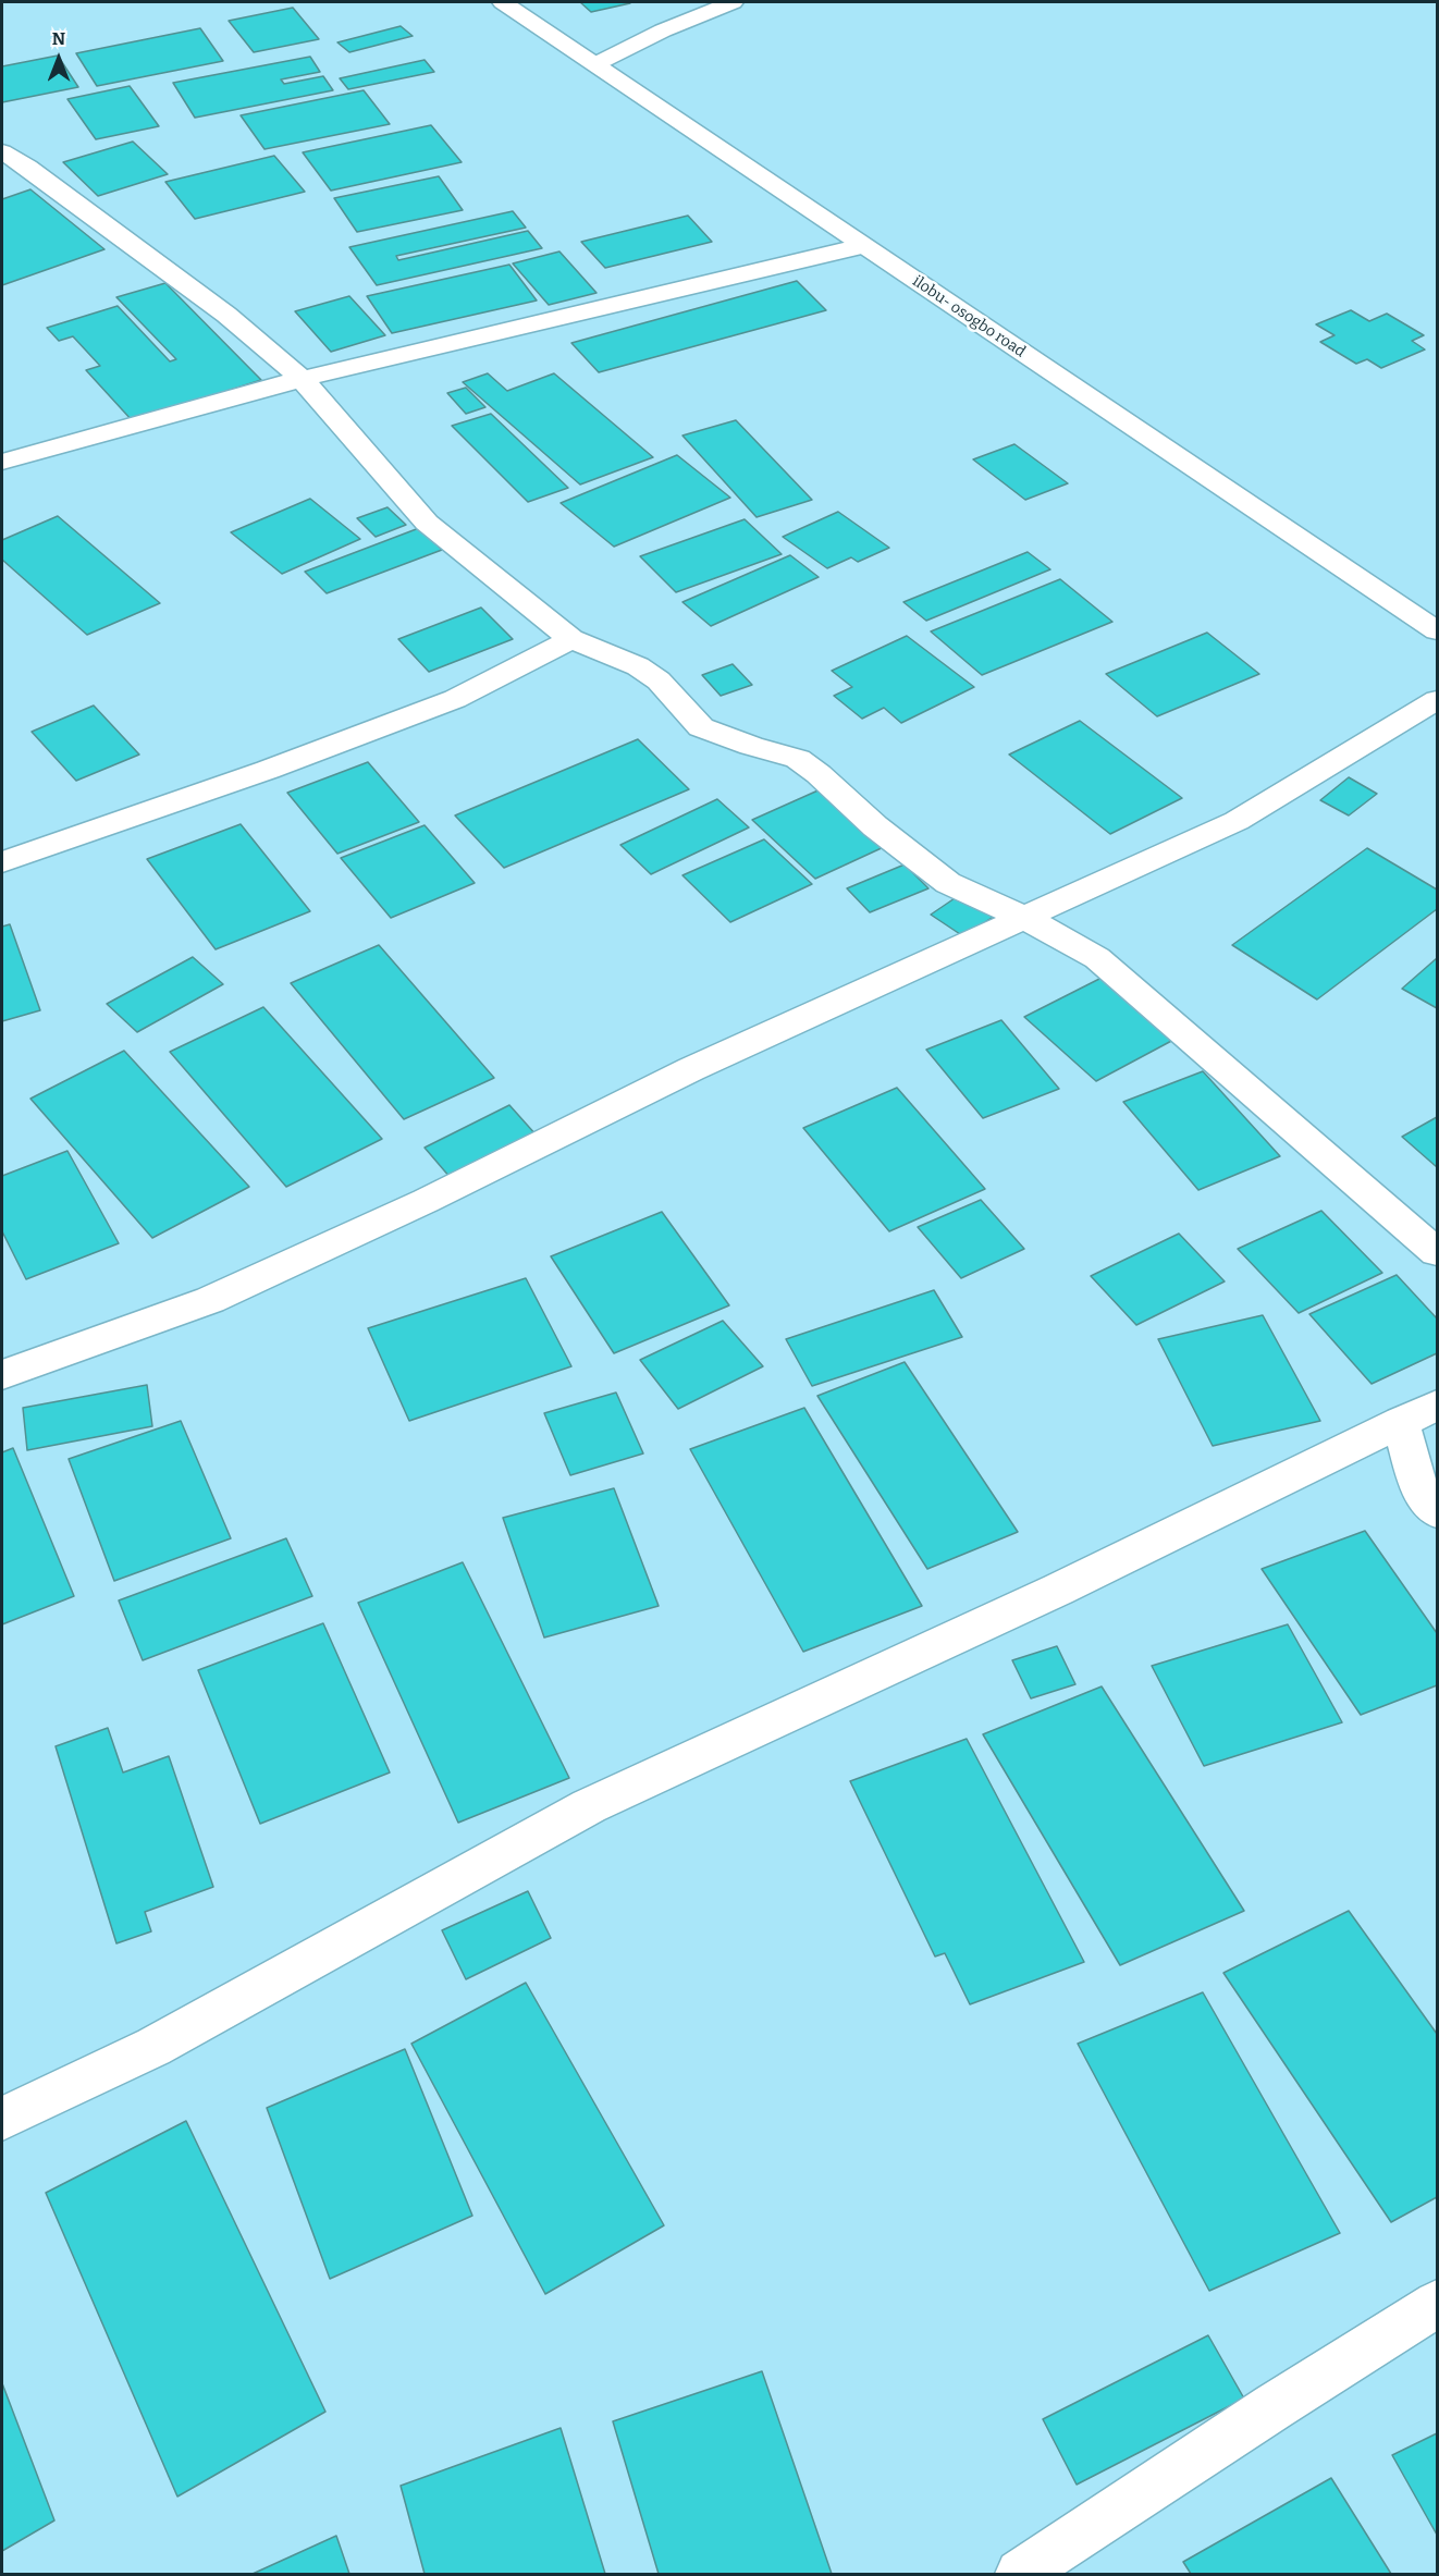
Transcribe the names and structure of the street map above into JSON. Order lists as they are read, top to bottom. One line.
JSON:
{"streets":{"street":["ilobu- osogbo road"]},"north":"top"}
